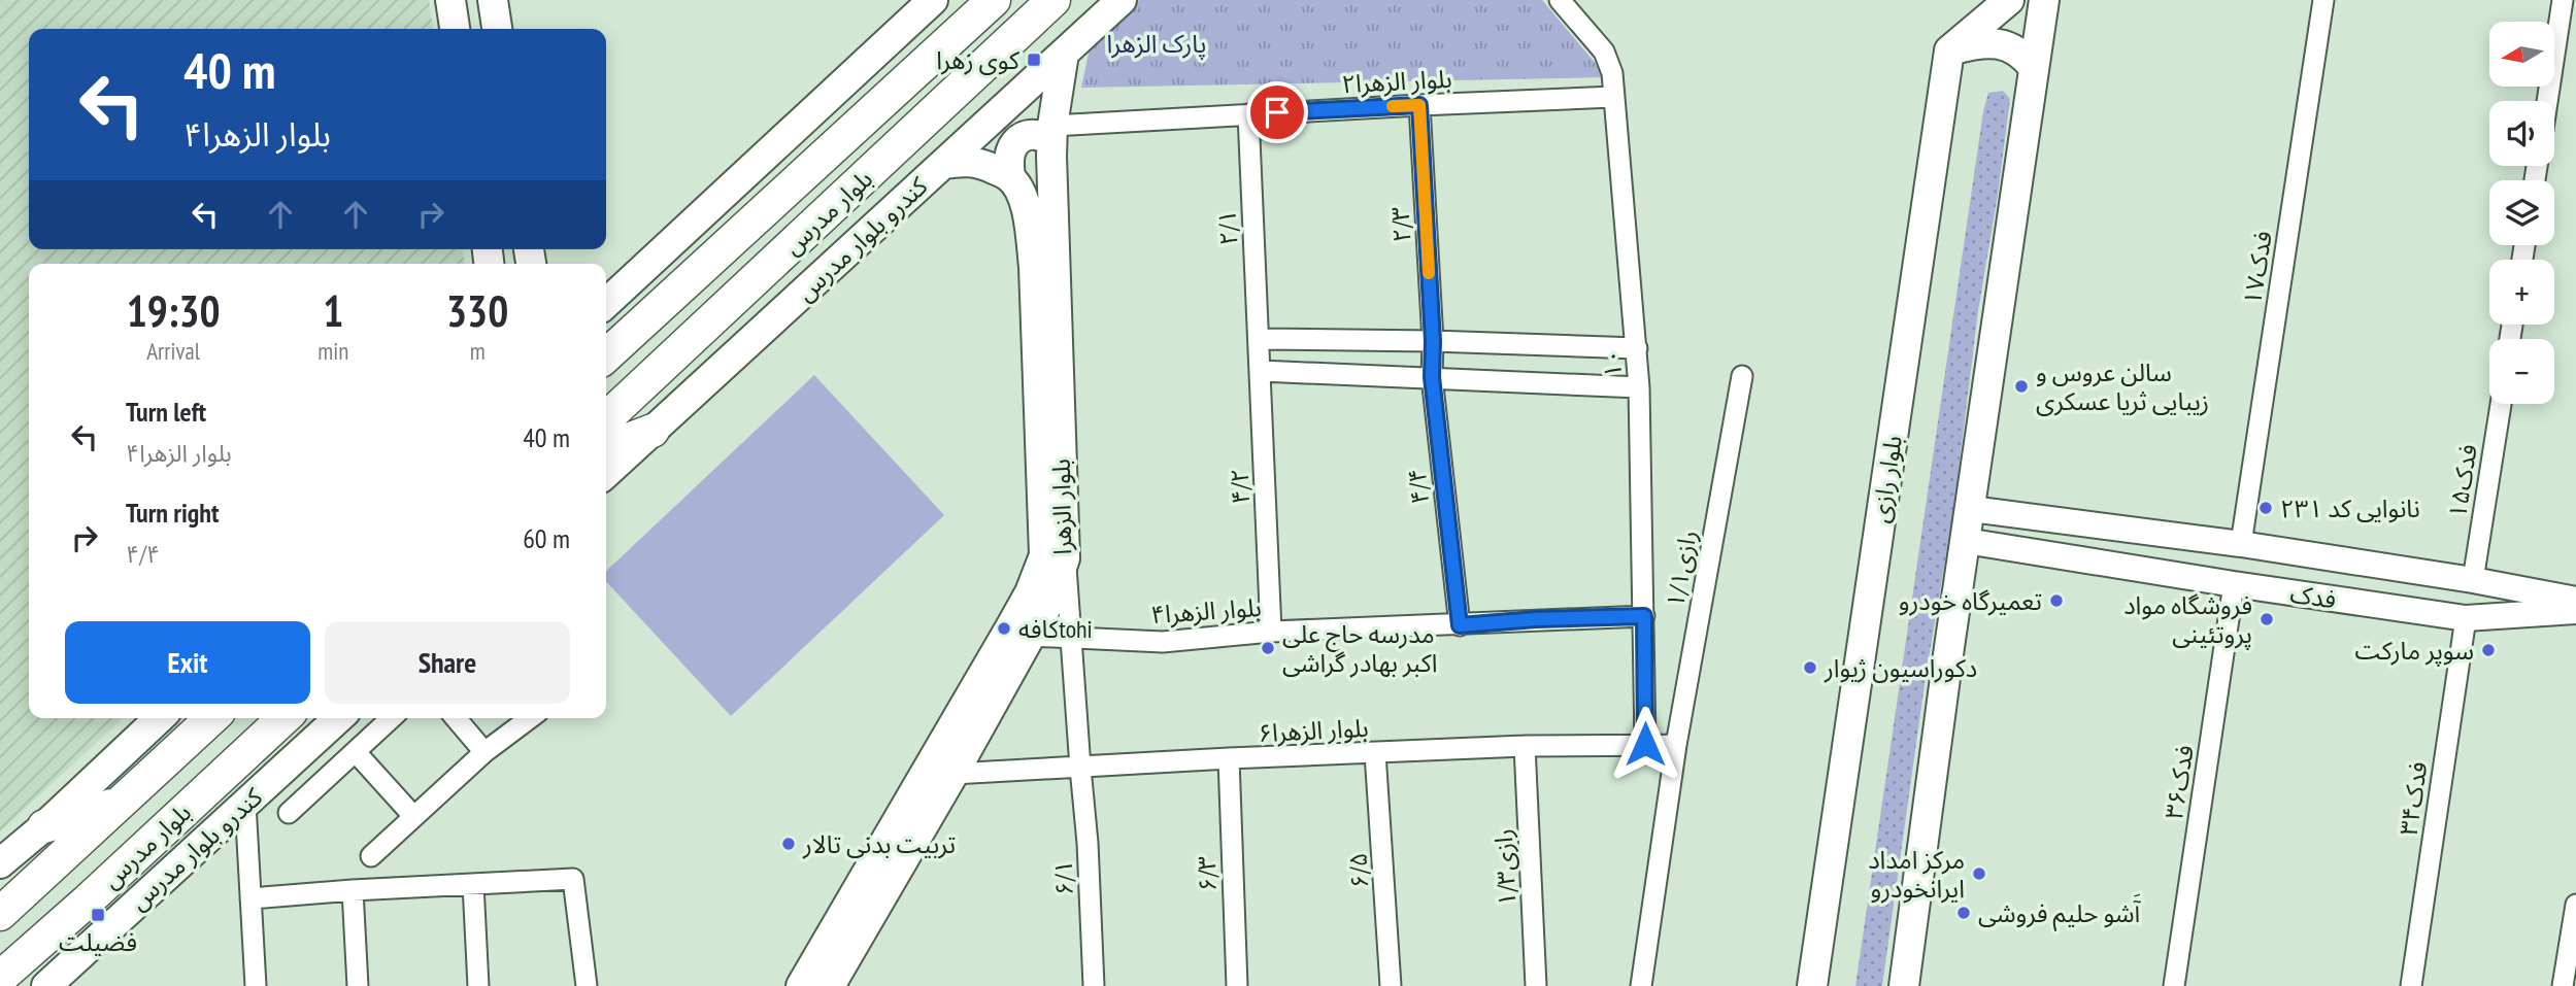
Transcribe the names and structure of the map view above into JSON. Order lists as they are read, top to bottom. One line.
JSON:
{"streets":{"main road":["بلوار مدرس","کندرو بلوار مدرس","بلوار رازی","بلوار الزهرا"],"street":["بلوار الزهرا۲","۲/۳","۲/۱","فدک۱۷","۱۰","فدک۱۵","۴/۲","۴/۴","رازی۱/۱","فدک","بلوار الزهرا۴","بلوار الزهرا۶","فدک۳۶","فدک۳۴","رازی۱/۳","۶/۵","۶/۳","۶/۱"]},"crossings":[["بلوار الزهرا۲","۲/۳"],["بلوار الزهرا۲","۲/۱"],["بلوار الزهرا۲","۱۰"],["بلوار الزهرا۲","بلوار الزهرا"],["۲/۳","۴/۴"],["۲/۱","۴/۲"],["کندرو بلوار مدرس","بلوار الزهرا"],["فدک۱۷","فدک"],["۱۰","بلوار الزهرا۴"],["۱۰","بلوار الزهرا۶"],["فدک۱۵","فدک"],["۴/۲","بلوار الزهرا۴"],["۴/۴","بلوار الزهرا۴"],["بلوار الزهرا","بلوار الزهرا۴"],["بلوار الزهرا","بلوار الزهرا۶"],["بلوار الزهرا","۶/۱"],["رازی۱/۱","بلوار الزهرا۶"],["فدک","فدک۳۶"],["فدک","فدک۳۴"],["بلوار الزهرا۴","۶/۱"],["بلوار الزهرا۶","رازی۱/۳"],["بلوار الزهرا۶","۶/۵"],["بلوار الزهرا۶","۶/۳"],["بلوار الزهرا۶","۶/۱"]],"parks":["پارک الزهرا"],"places":{"transit":["کوی زهرا","فضیلت"],"other":["سالن عروس و زیبایی ثریا عسکری","نانوایی کد ۲۳۱","تعمیرگاه خودرو","فروشگاه مواد پروتئینی","کافهtohi","مدرسه حاج علی اکبر بهادر گراشی","سوپر مارکت","دکوراسیون ژیوار","تربیت بدنی تالار","مرکز امداد ایرانخودرو","آَشو حلیم فروشی"]},"north":"left","page":{"map_buttons":["+","−"],"turn":["40 m","بلوار الزهرا۴"],"eta":["19:30","Arrival","1","min","330","m"],"list":[{"name":"Turn left","note":"بلوار الزهرا۴","value":"40 m"},{"name":"Turn right","note":"۴/۴","value":"60 m"}],"buttons":["Exit","Share"]}}
